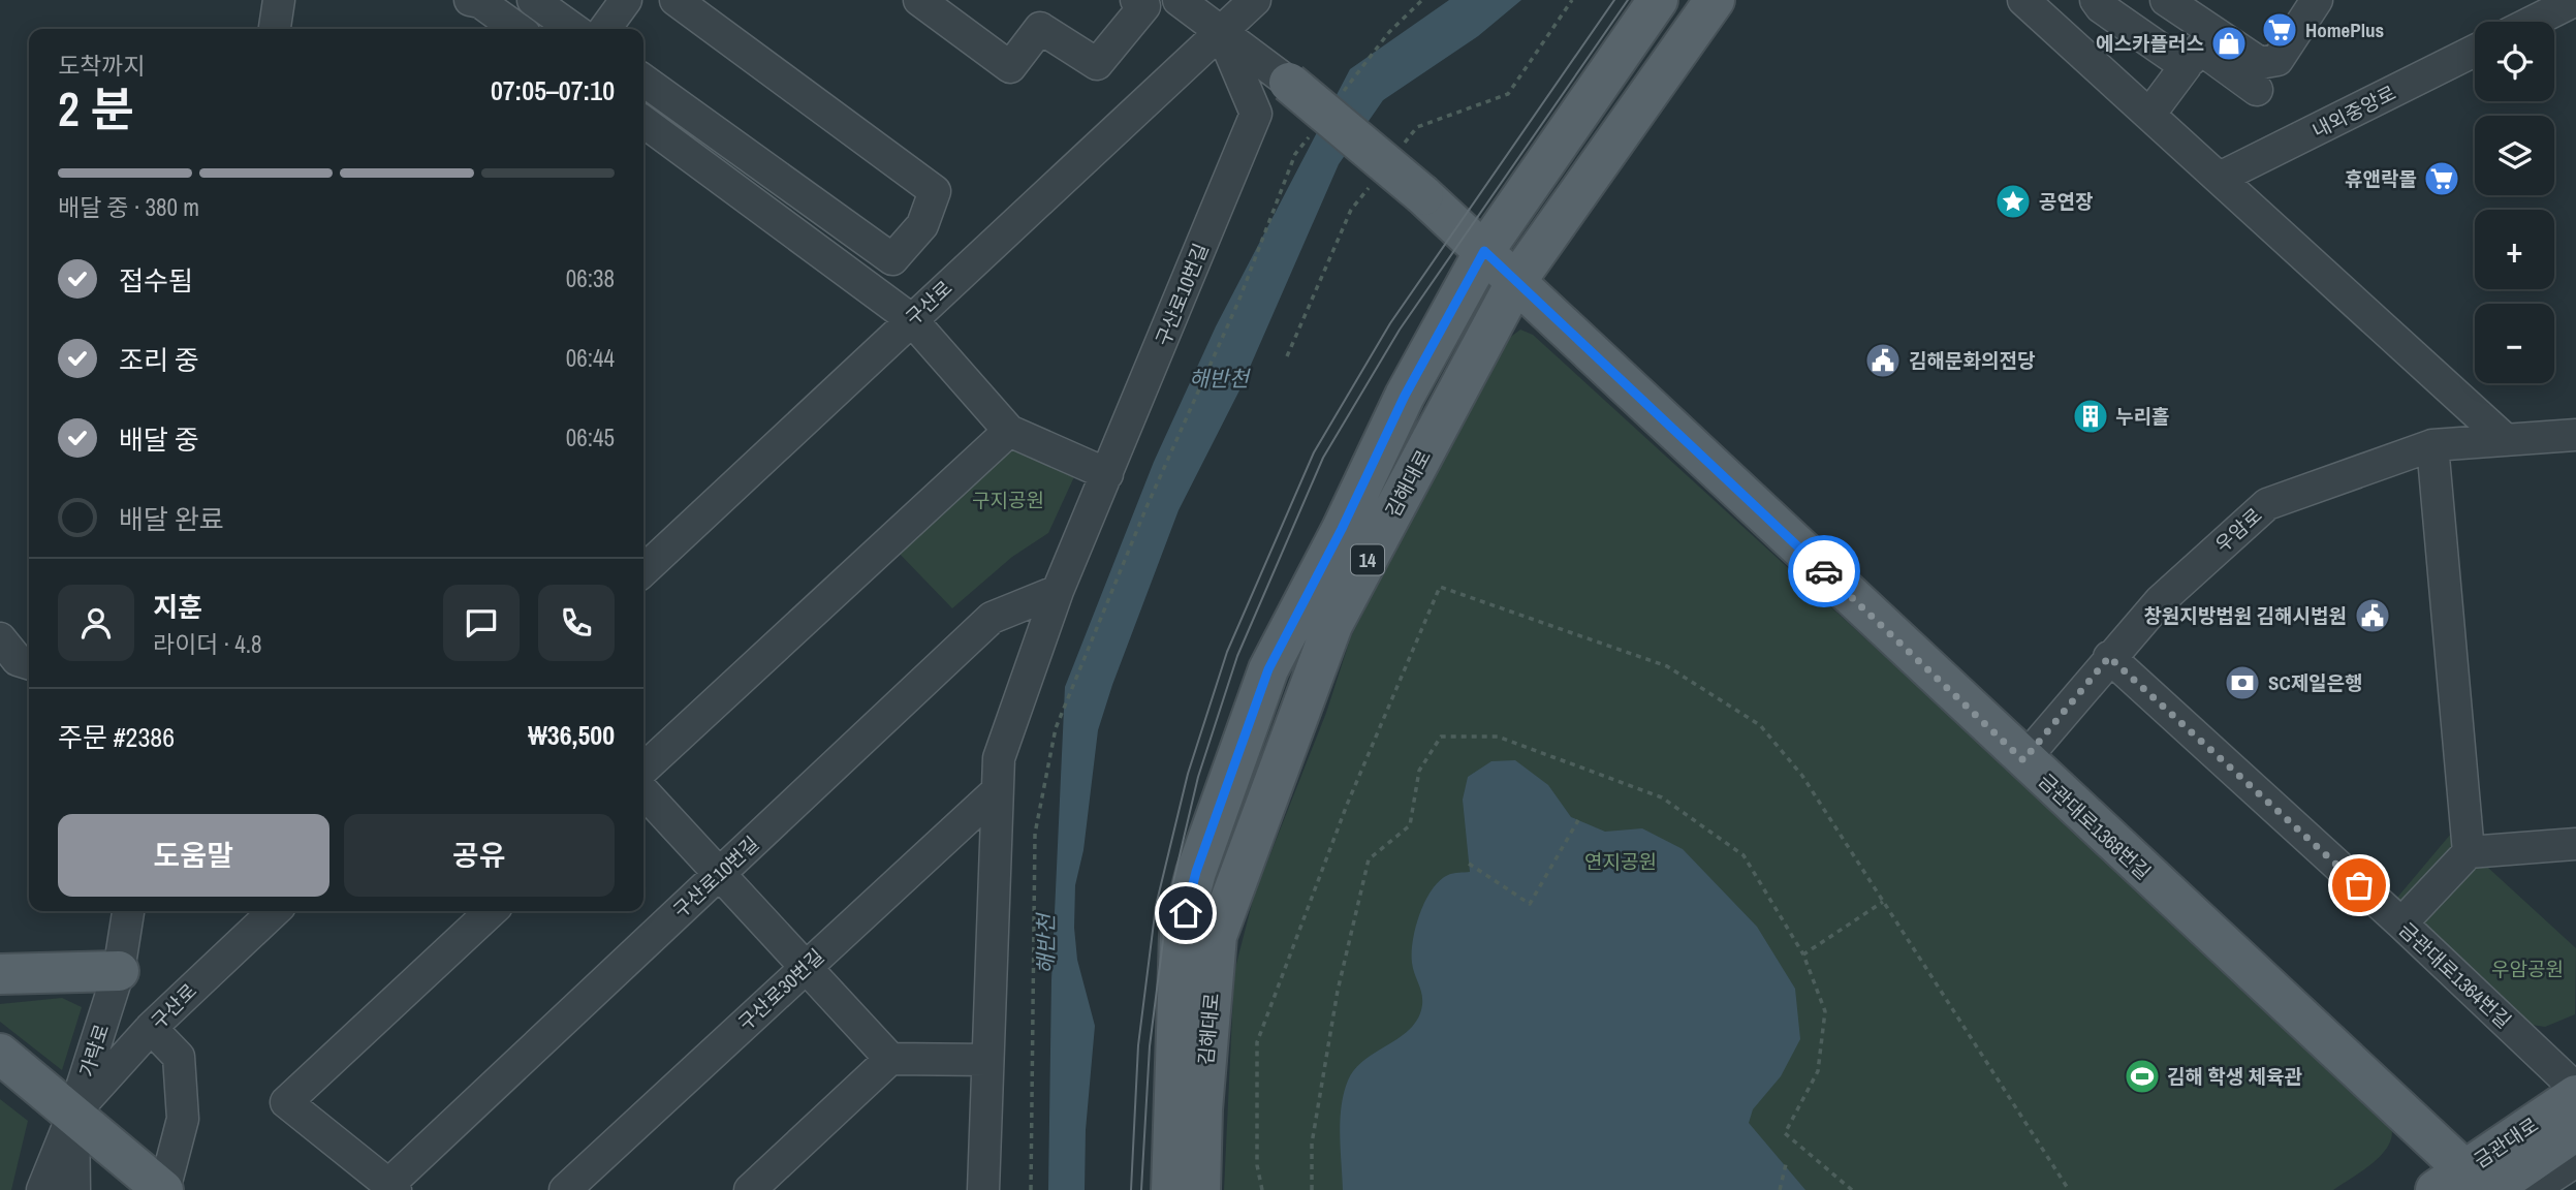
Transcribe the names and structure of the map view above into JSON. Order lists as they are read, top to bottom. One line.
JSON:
{"streets":{"main road":["김해대로","14","금관대로1368번길","금관대로"],"street":["내외중앙로","구산로10번길","구산로","우암로","금관대로1364번길","구산로30번길","가락로"]},"crossings":[["구산로10번길","구산로"],["구산로10번길","구산로30번길"],["구산로","가락로"],["김해대로","금관대로1368번길"],["우암로","금관대로1368번길"],["우암로","금관대로1364번길"],["금관대로1368번길","금관대로"]],"water":["해반천"],"parks":["구지공원","연지공원","우암공원"],"places":{"supermarket":["HomePlus","휴앤락몰"],"shop":["에스카플러스"],"place":["공연장"],"public building":["김해문화의전당","창원지방법원 김해시법원"],"building":["누리홀"],"bank":["SC제일은행"],"sports":["김해 학생 체육관"]},"page":{"map_buttons":["+","−"],"heading":["2 분","도착까지","07:05–07:10"],"panel":["지훈","라이더 · 4.8","주문 #2386","₩36,500"],"bar":"배달 중 · 380 m","list":[["접수됨","06:38"],["조리 중","06:44"],["배달 중","06:45"],"배달 완료"],"buttons":["도움말","공유"]}}
